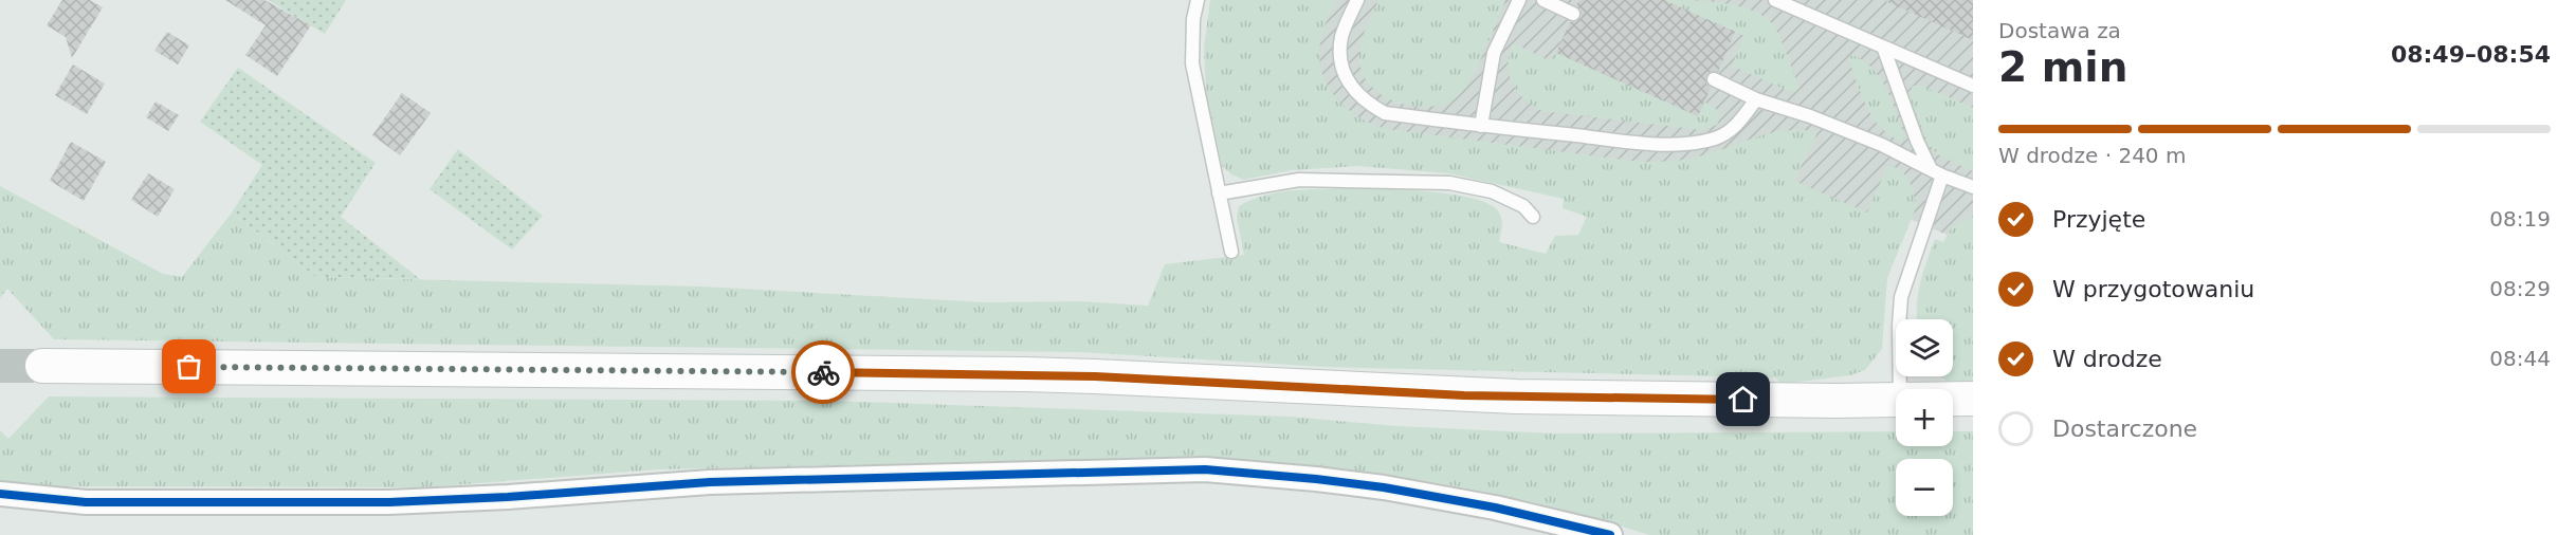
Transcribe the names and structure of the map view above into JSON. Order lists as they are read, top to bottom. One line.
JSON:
{"page":{"heading":["2 min","Dostawa za","08:49–08:54"],"bar":"W drodze · 240 m","list":[["Przyjęte","08:19"],["W przygotowaniu","08:29"],["W drodze","08:44"],"Dostarczone"],"map_buttons":["+","−"]}}
